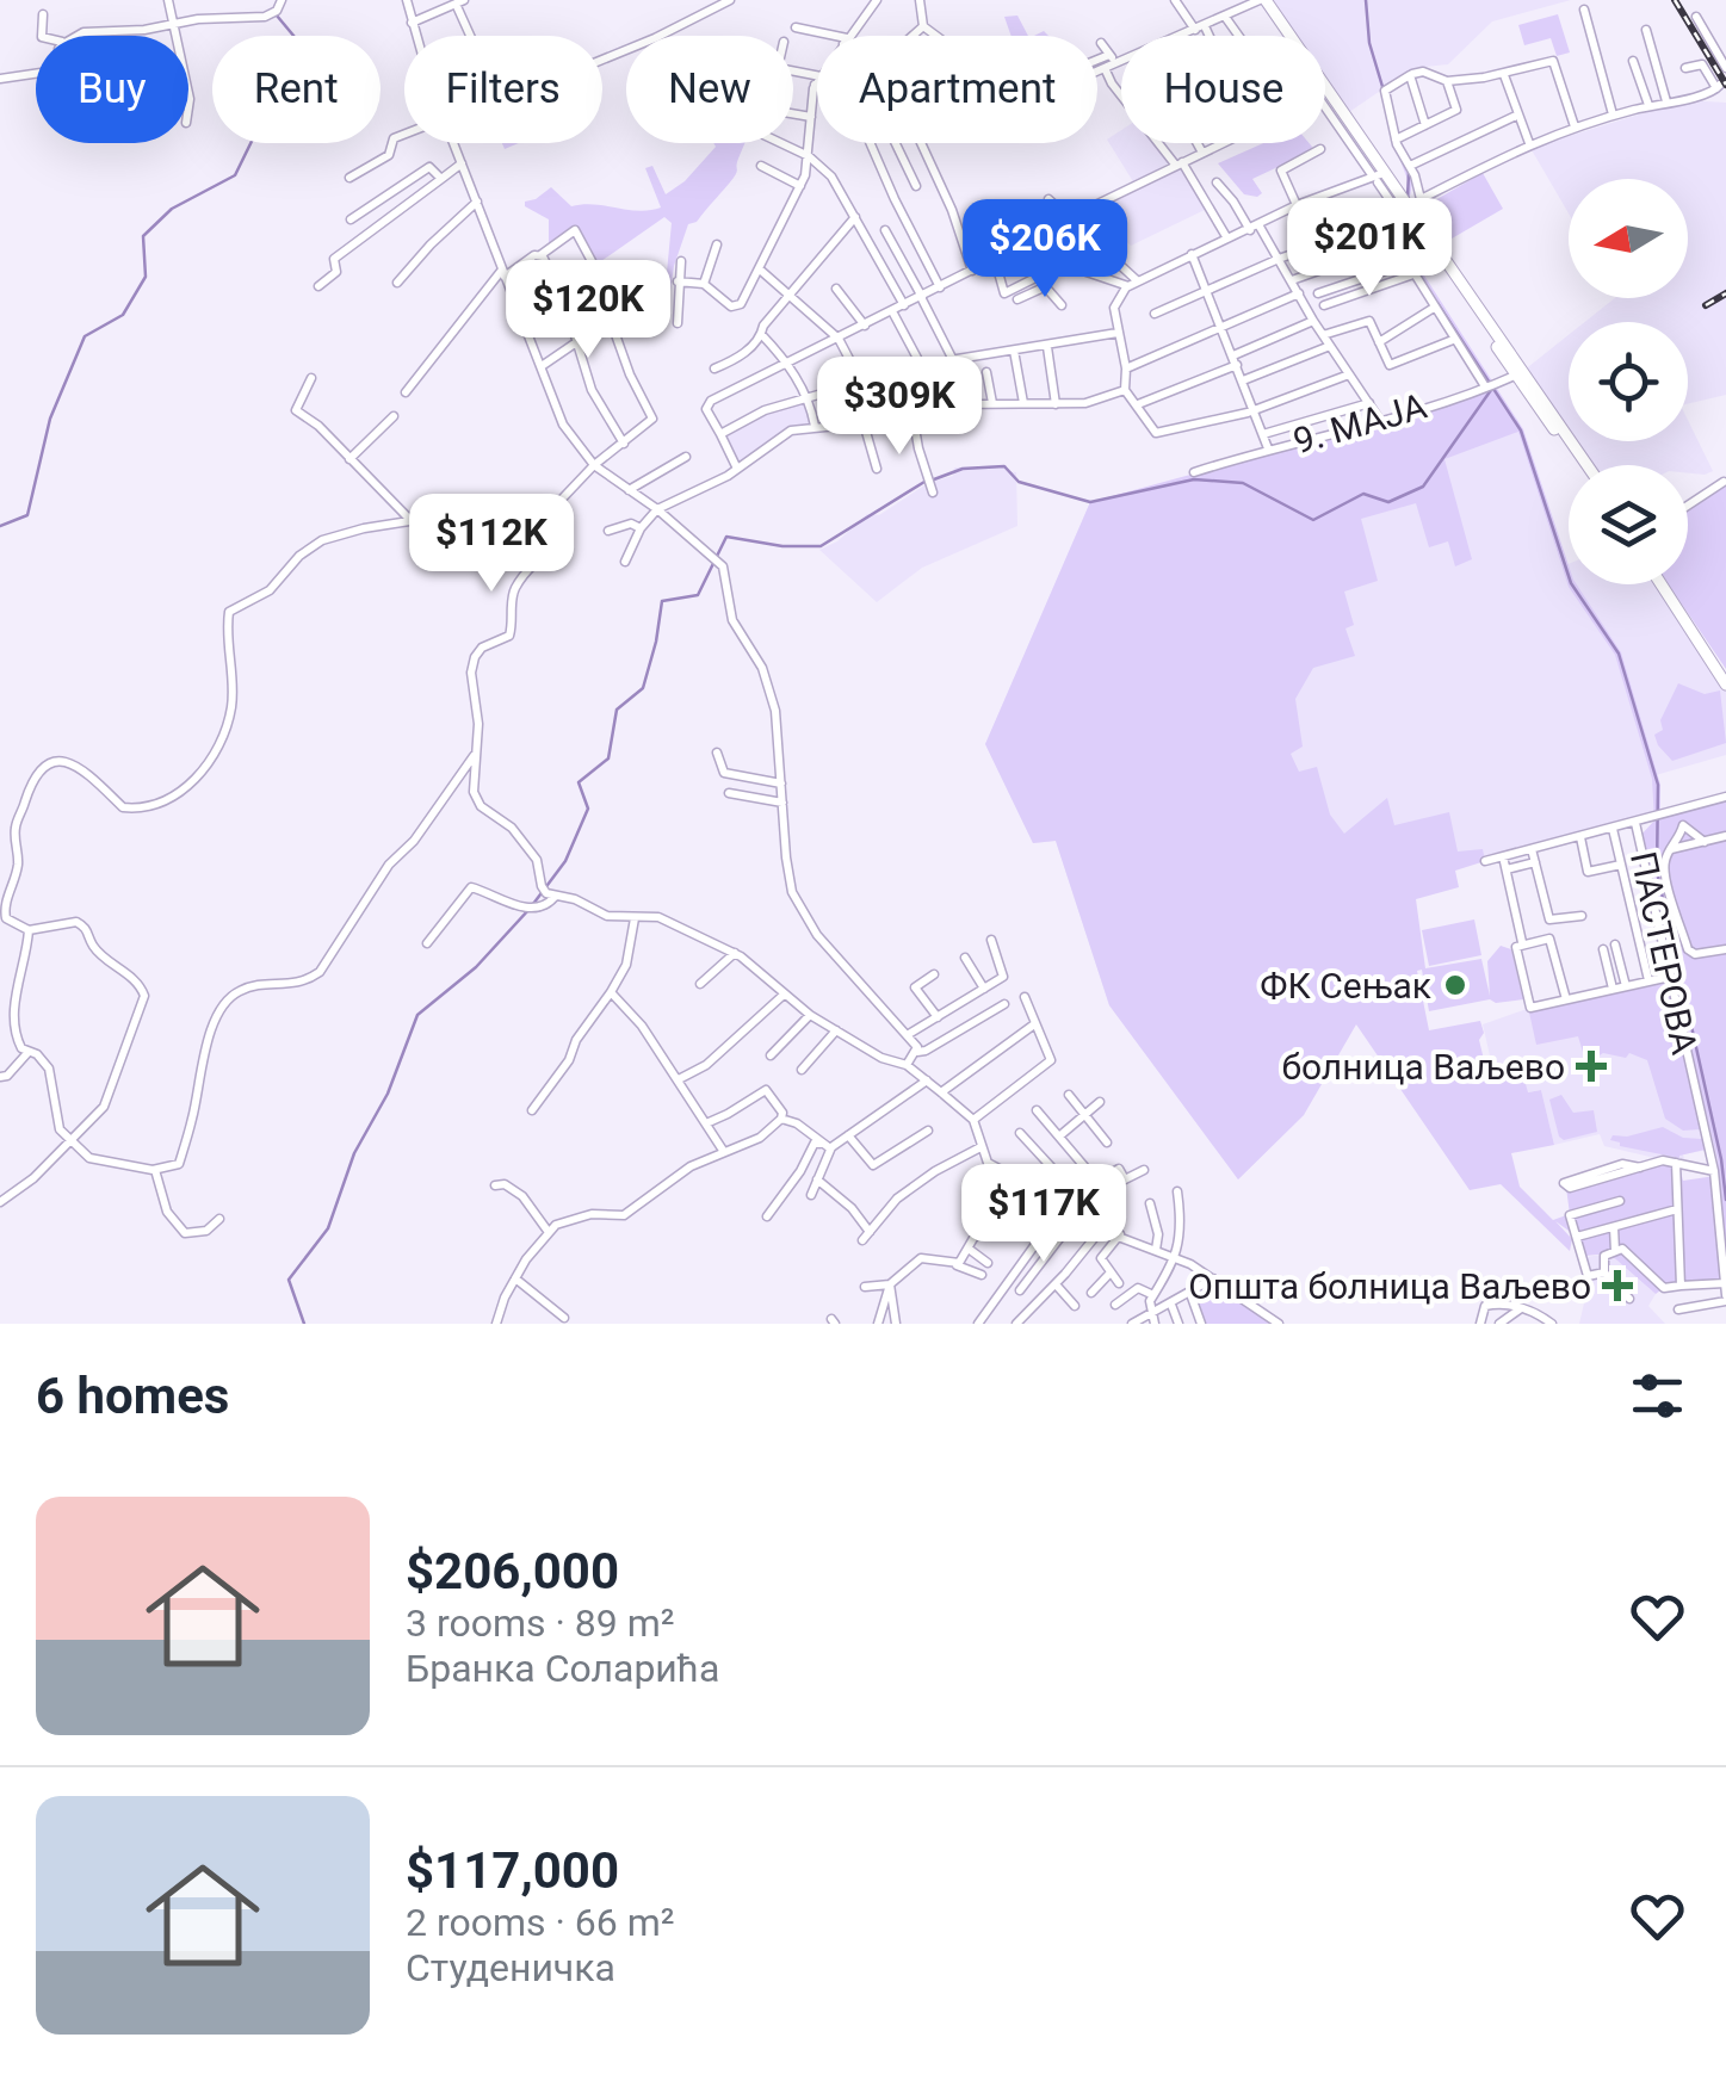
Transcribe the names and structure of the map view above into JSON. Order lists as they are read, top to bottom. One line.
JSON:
{"streets":{"street":["9. МАЈА","ПАСТЕРОВА"]},"places":{"other":["ФК Сењак"],"health":["болница Ваљево","Општа болница Ваљево"]},"north":"left","page":{"chip":["Buy","Rent","Filters","New","Apartment","House"],"price":["$201K","$206K","$120K","$309K","$112K","$117K"],"heading":"6 homes","list":[{"name":"$206,000","note":"3 rooms · 89 m² · Бранка Соларића"},{"name":"$117,000","note":"2 rooms · 66 m² · Студеничка"}]}}
